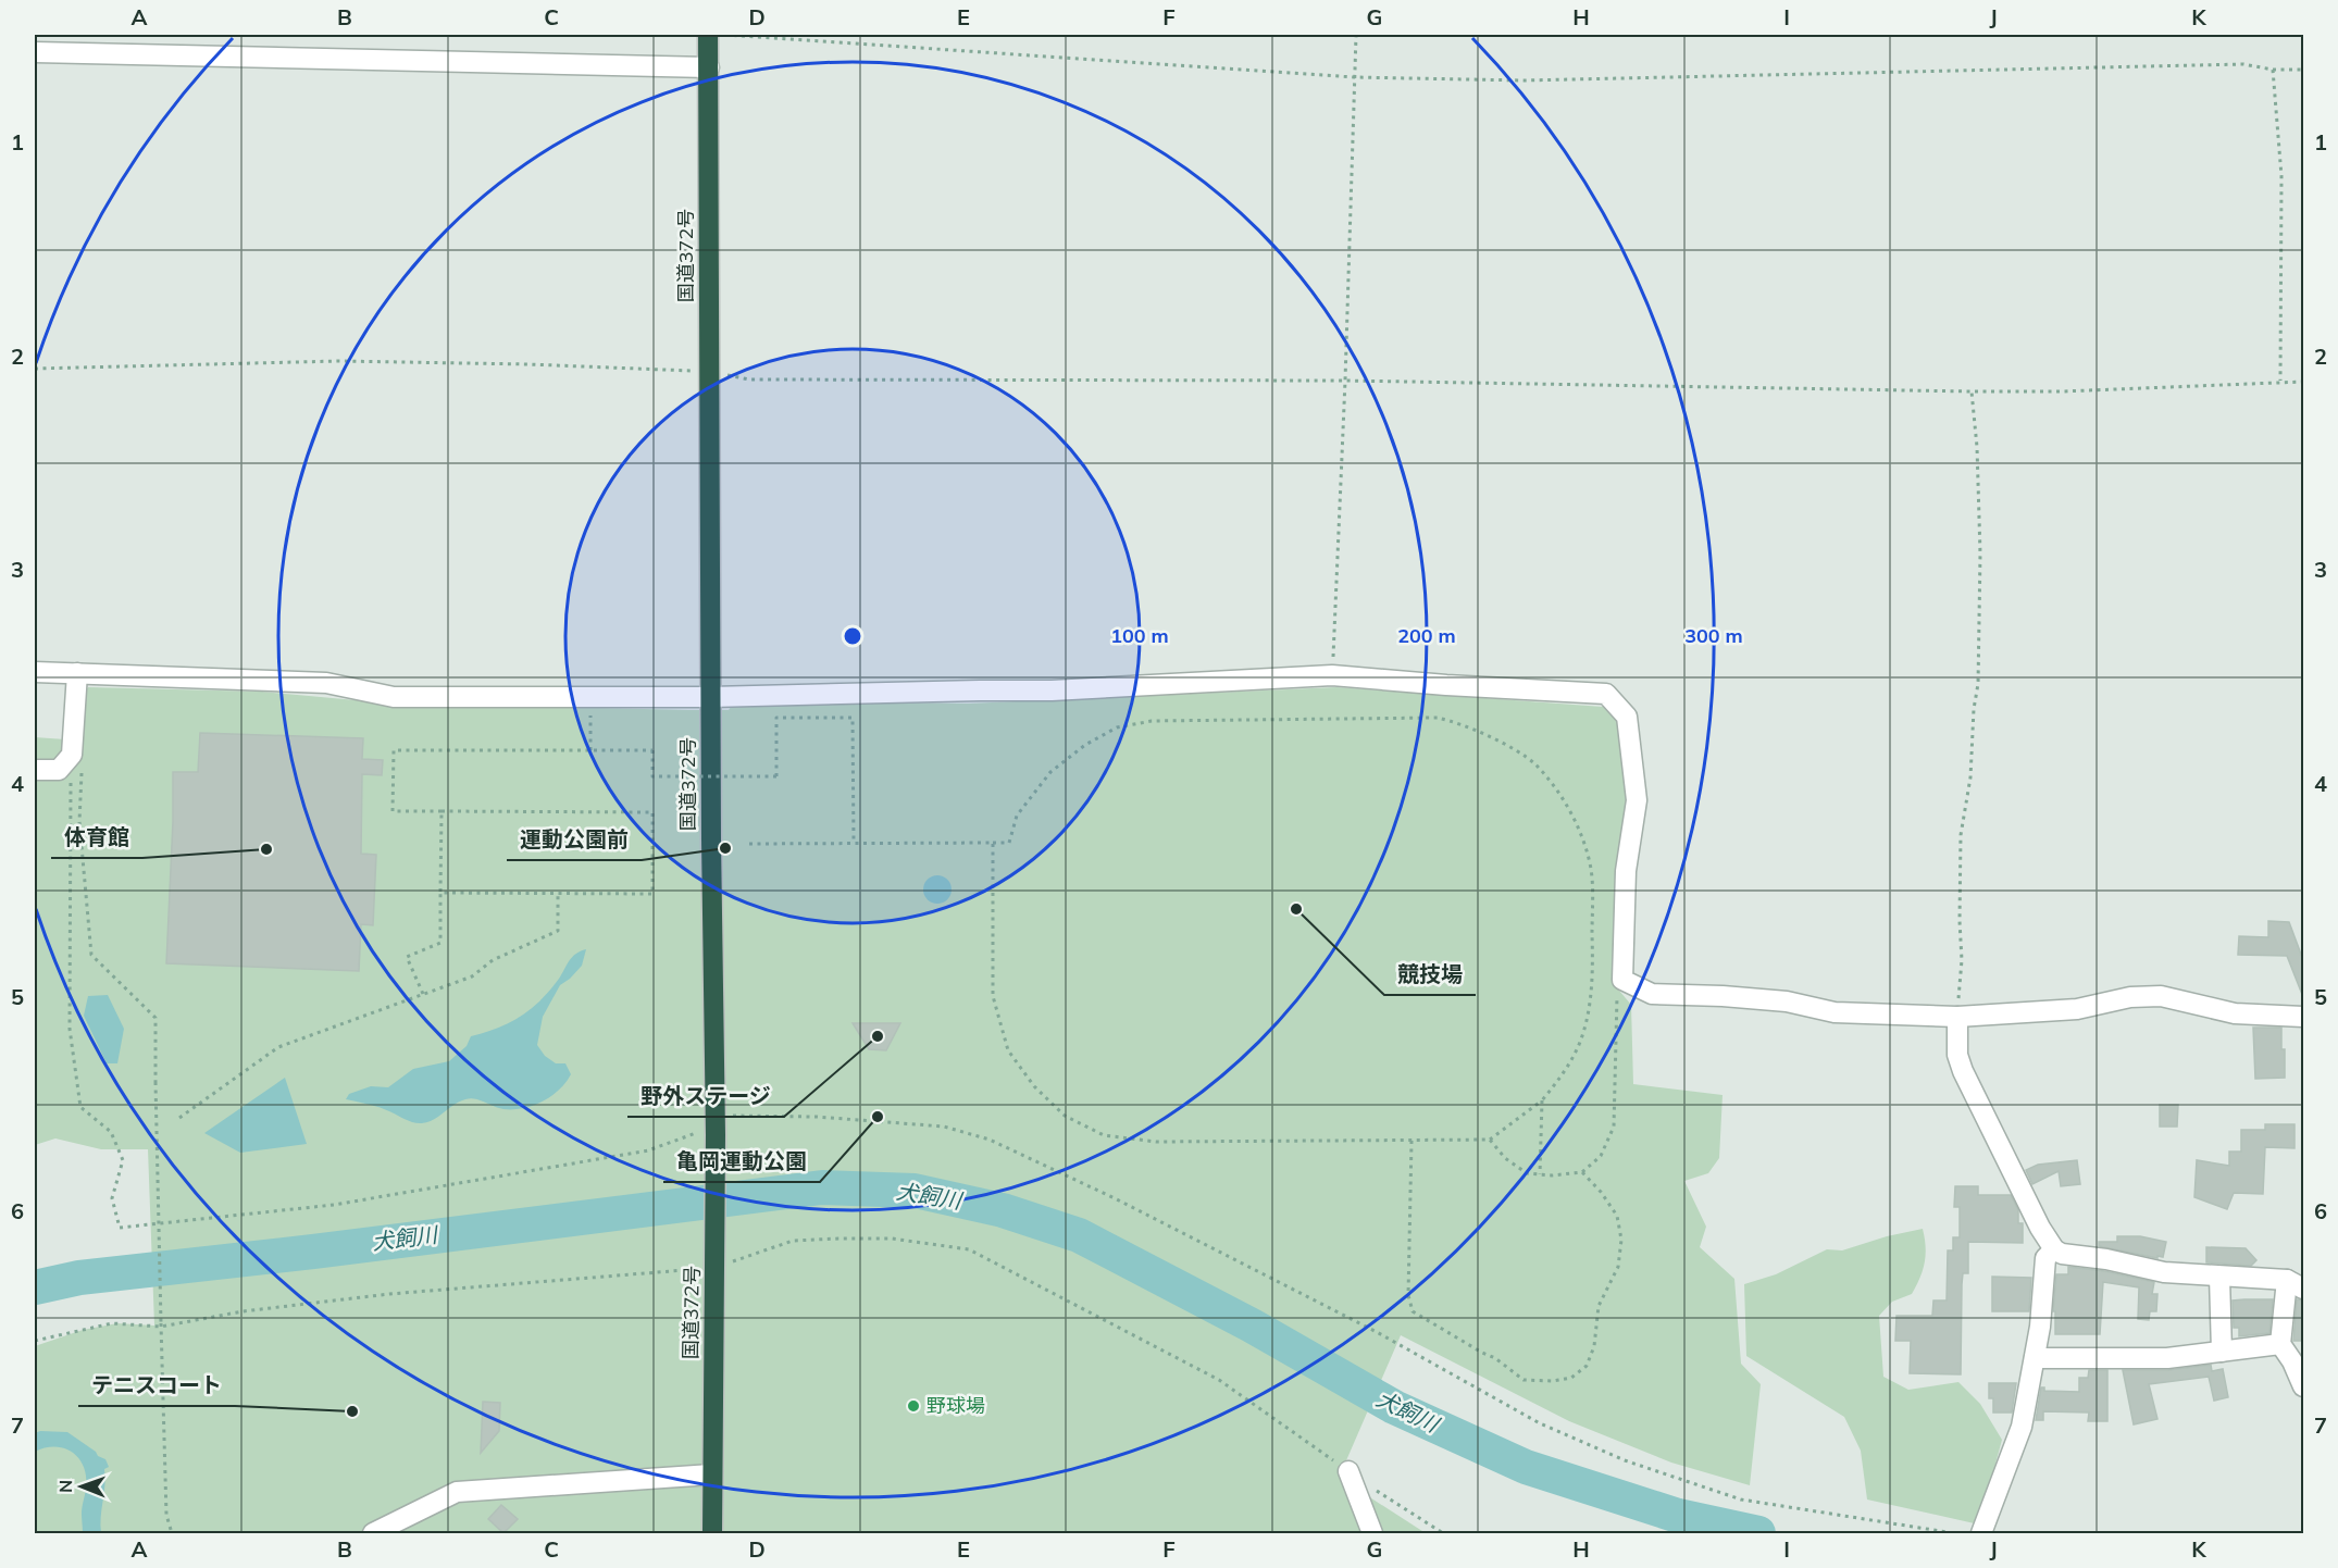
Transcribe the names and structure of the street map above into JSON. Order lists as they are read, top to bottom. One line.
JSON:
{"streets":{"highway":["国道372号"]},"water":["犬飼川"],"places":["運動公園前","体育館","競技場","野外ステージ","亀岡運動公園","野球場","テニスコート"],"north":"left","grid":{"columns":["A","B","C","D","E","F","G","H","I","J","K"],"rows":["1","2","3","4","5","6","7"]},"rings":["100 m","200 m","300 m"]}
